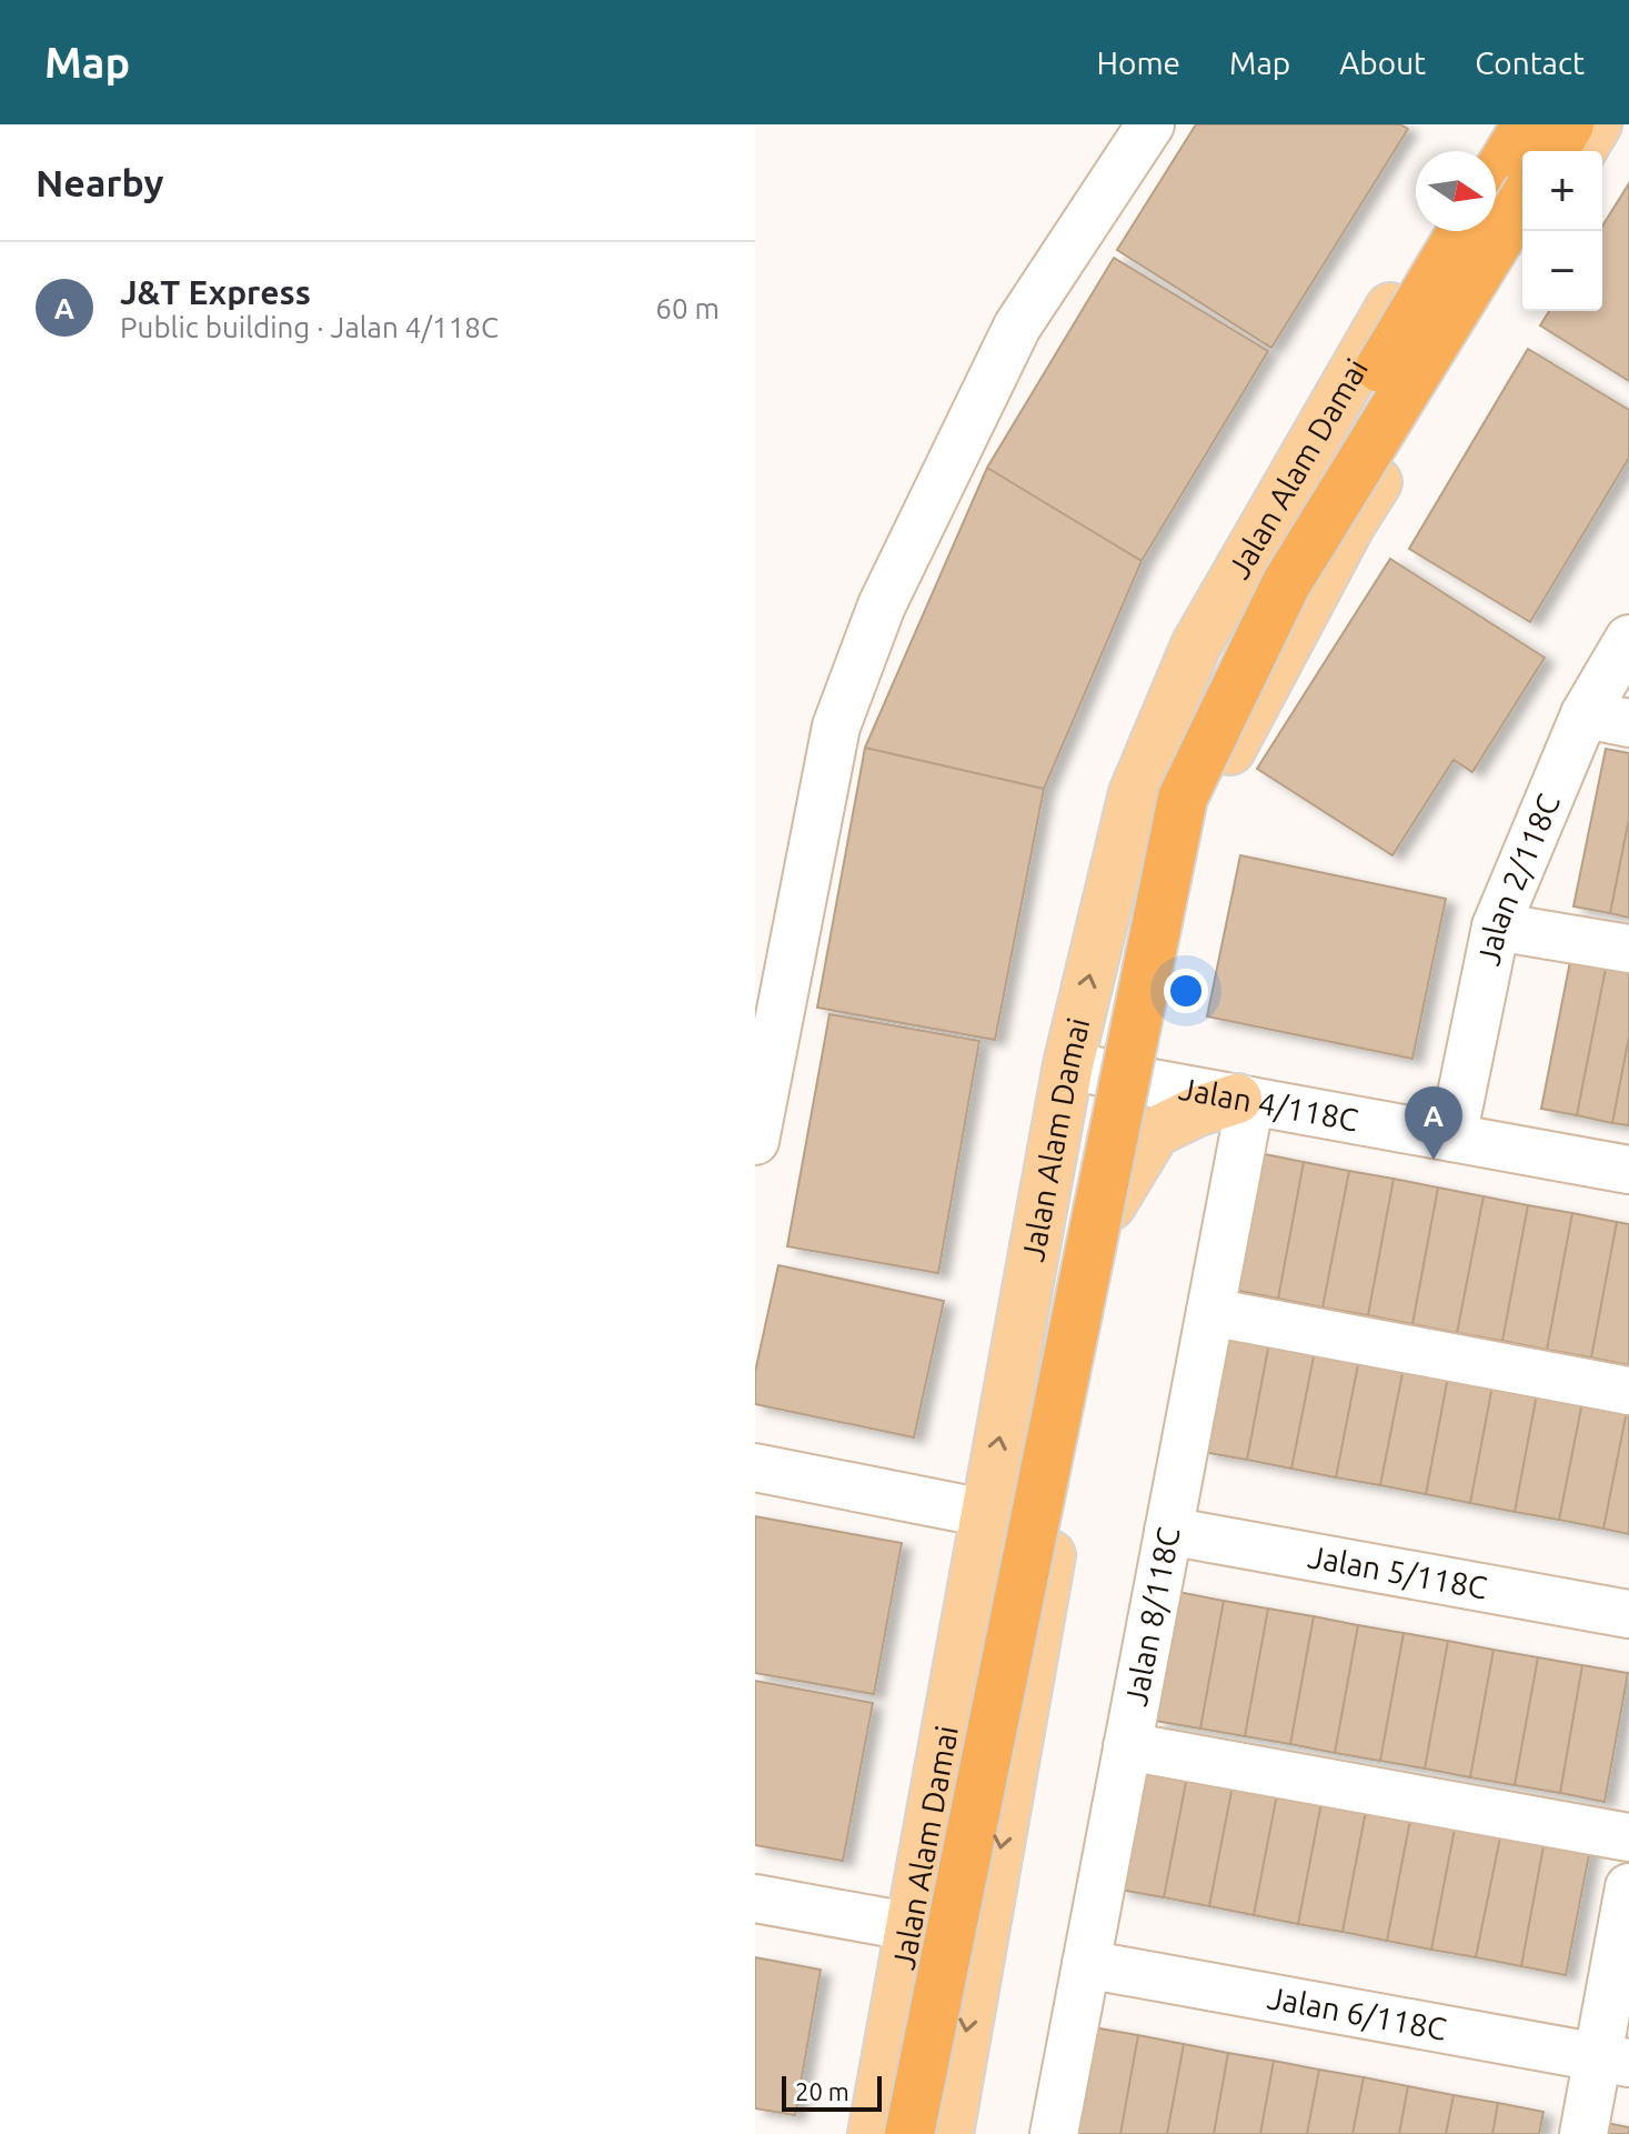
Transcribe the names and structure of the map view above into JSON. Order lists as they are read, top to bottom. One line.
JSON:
{"streets":{"main road":["Jalan Alam Damai"],"street":["Jalan 2/118C","Jalan 4/118C","Jalan 5/118C","Jalan 8/118C","Jalan 6/118C"]},"crossings":[["Jalan Alam Damai","Jalan 4/118C"],["Jalan 2/118C","Jalan 4/118C"],["Jalan 4/118C","Jalan 8/118C"],["Jalan 5/118C","Jalan 8/118C"],["Jalan 8/118C","Jalan 6/118C"]],"scale_bar":"20 m","north":"right","page":{"header":"Map","nav":["Home","Map","About","Contact"],"heading":"Nearby","map_buttons":["+","−"],"list":[{"mark":"A","name":"J&T Express","note":"Public building · Jalan 4/118C","value":"60 m"}],"pins":"A","scale":"20 m"}}
